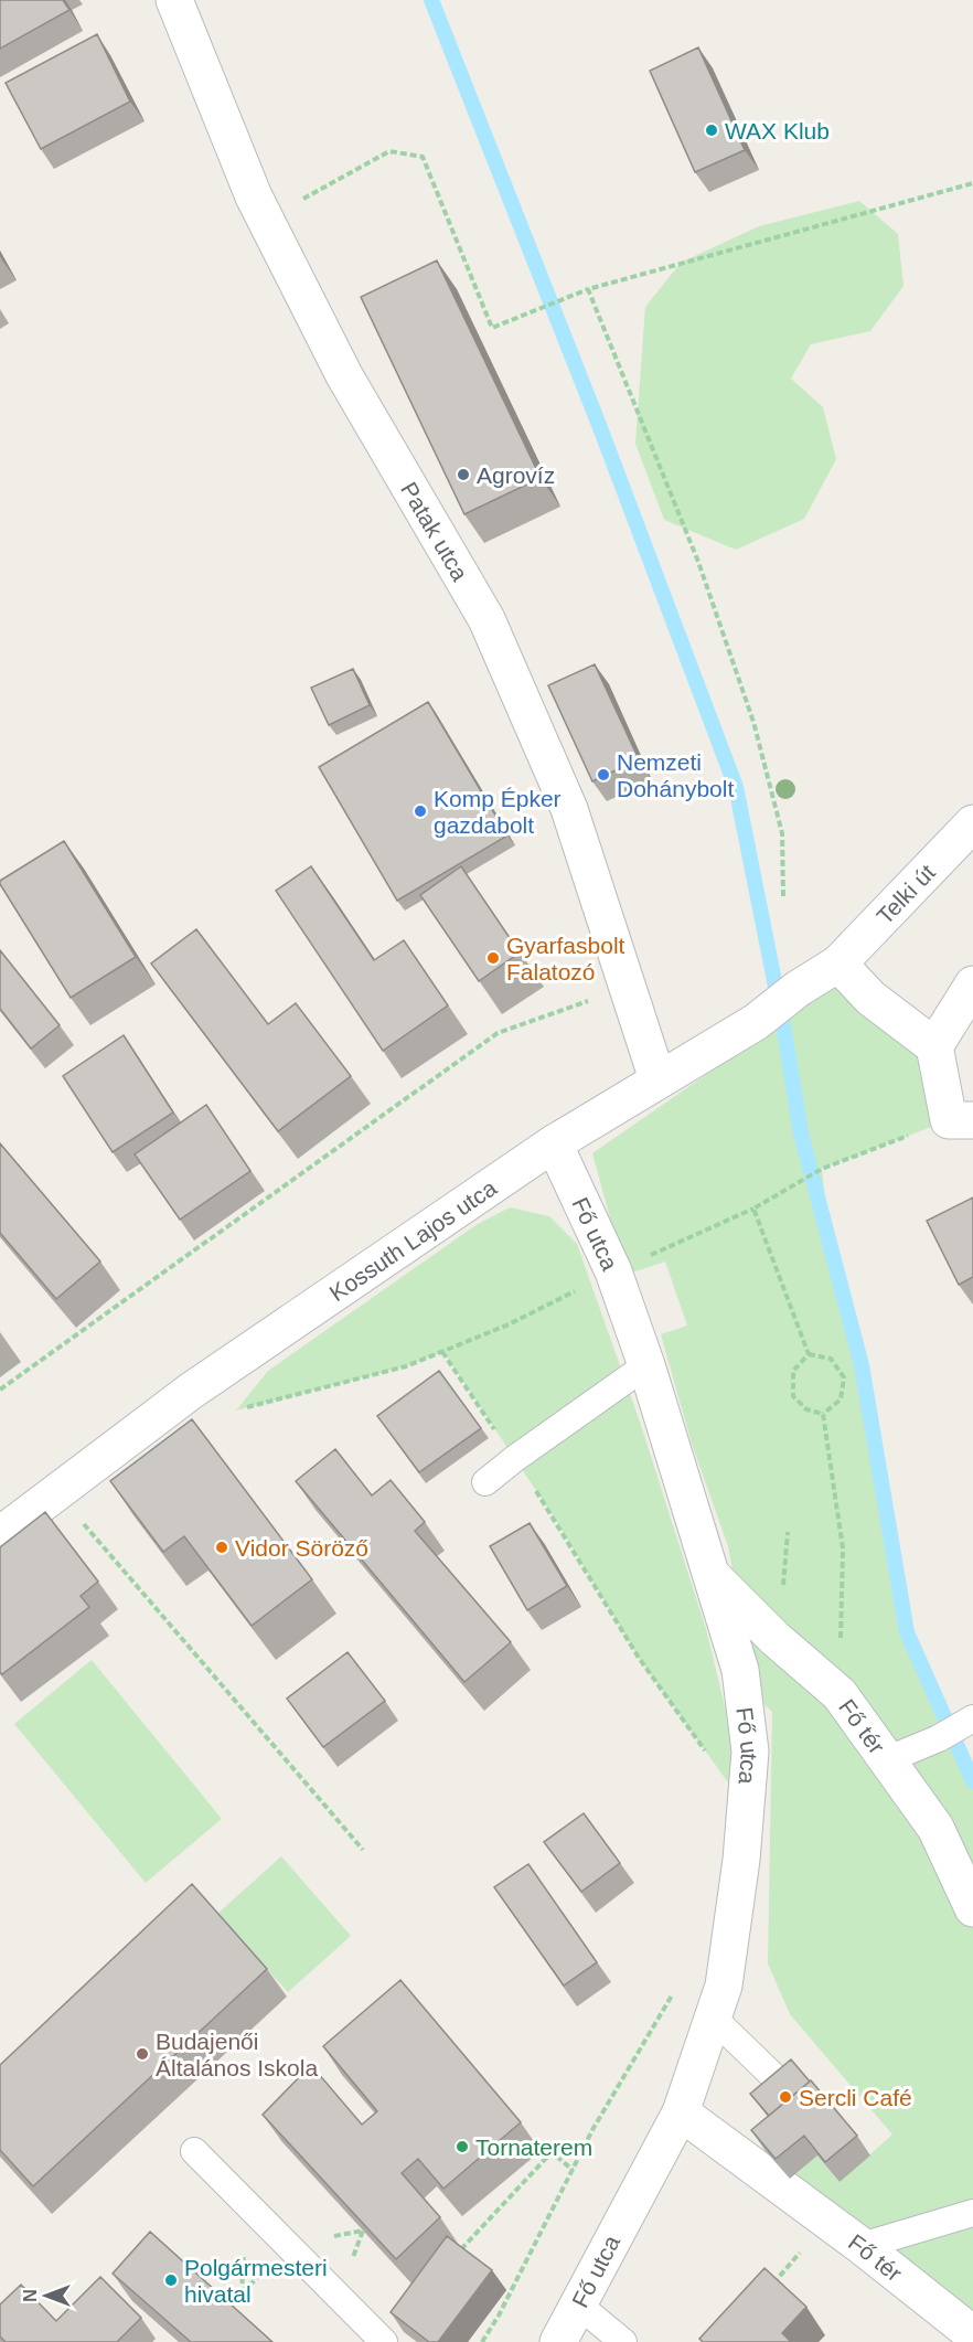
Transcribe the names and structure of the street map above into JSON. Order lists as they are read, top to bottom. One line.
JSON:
{"streets":{"street":["Patak utca","Telki út","Fő utca","Kossuth Lajos utca","Fő tér"]},"crossings":[["Patak utca","Kossuth Lajos utca"],["Telki út","Kossuth Lajos utca"],["Fő utca","Kossuth Lajos utca"],["Fő utca","Fő tér"]],"places":["WAX Klub","Agrovíz","Nemzeti Dohánybolt","Komp Épker gazdabolt","Gyarfasbolt Falatozó","Vidor Söröző","Budajenői Általános Iskola","Sercli Café","Tornaterem","Polgármesteri hivatal"],"north":"left"}
